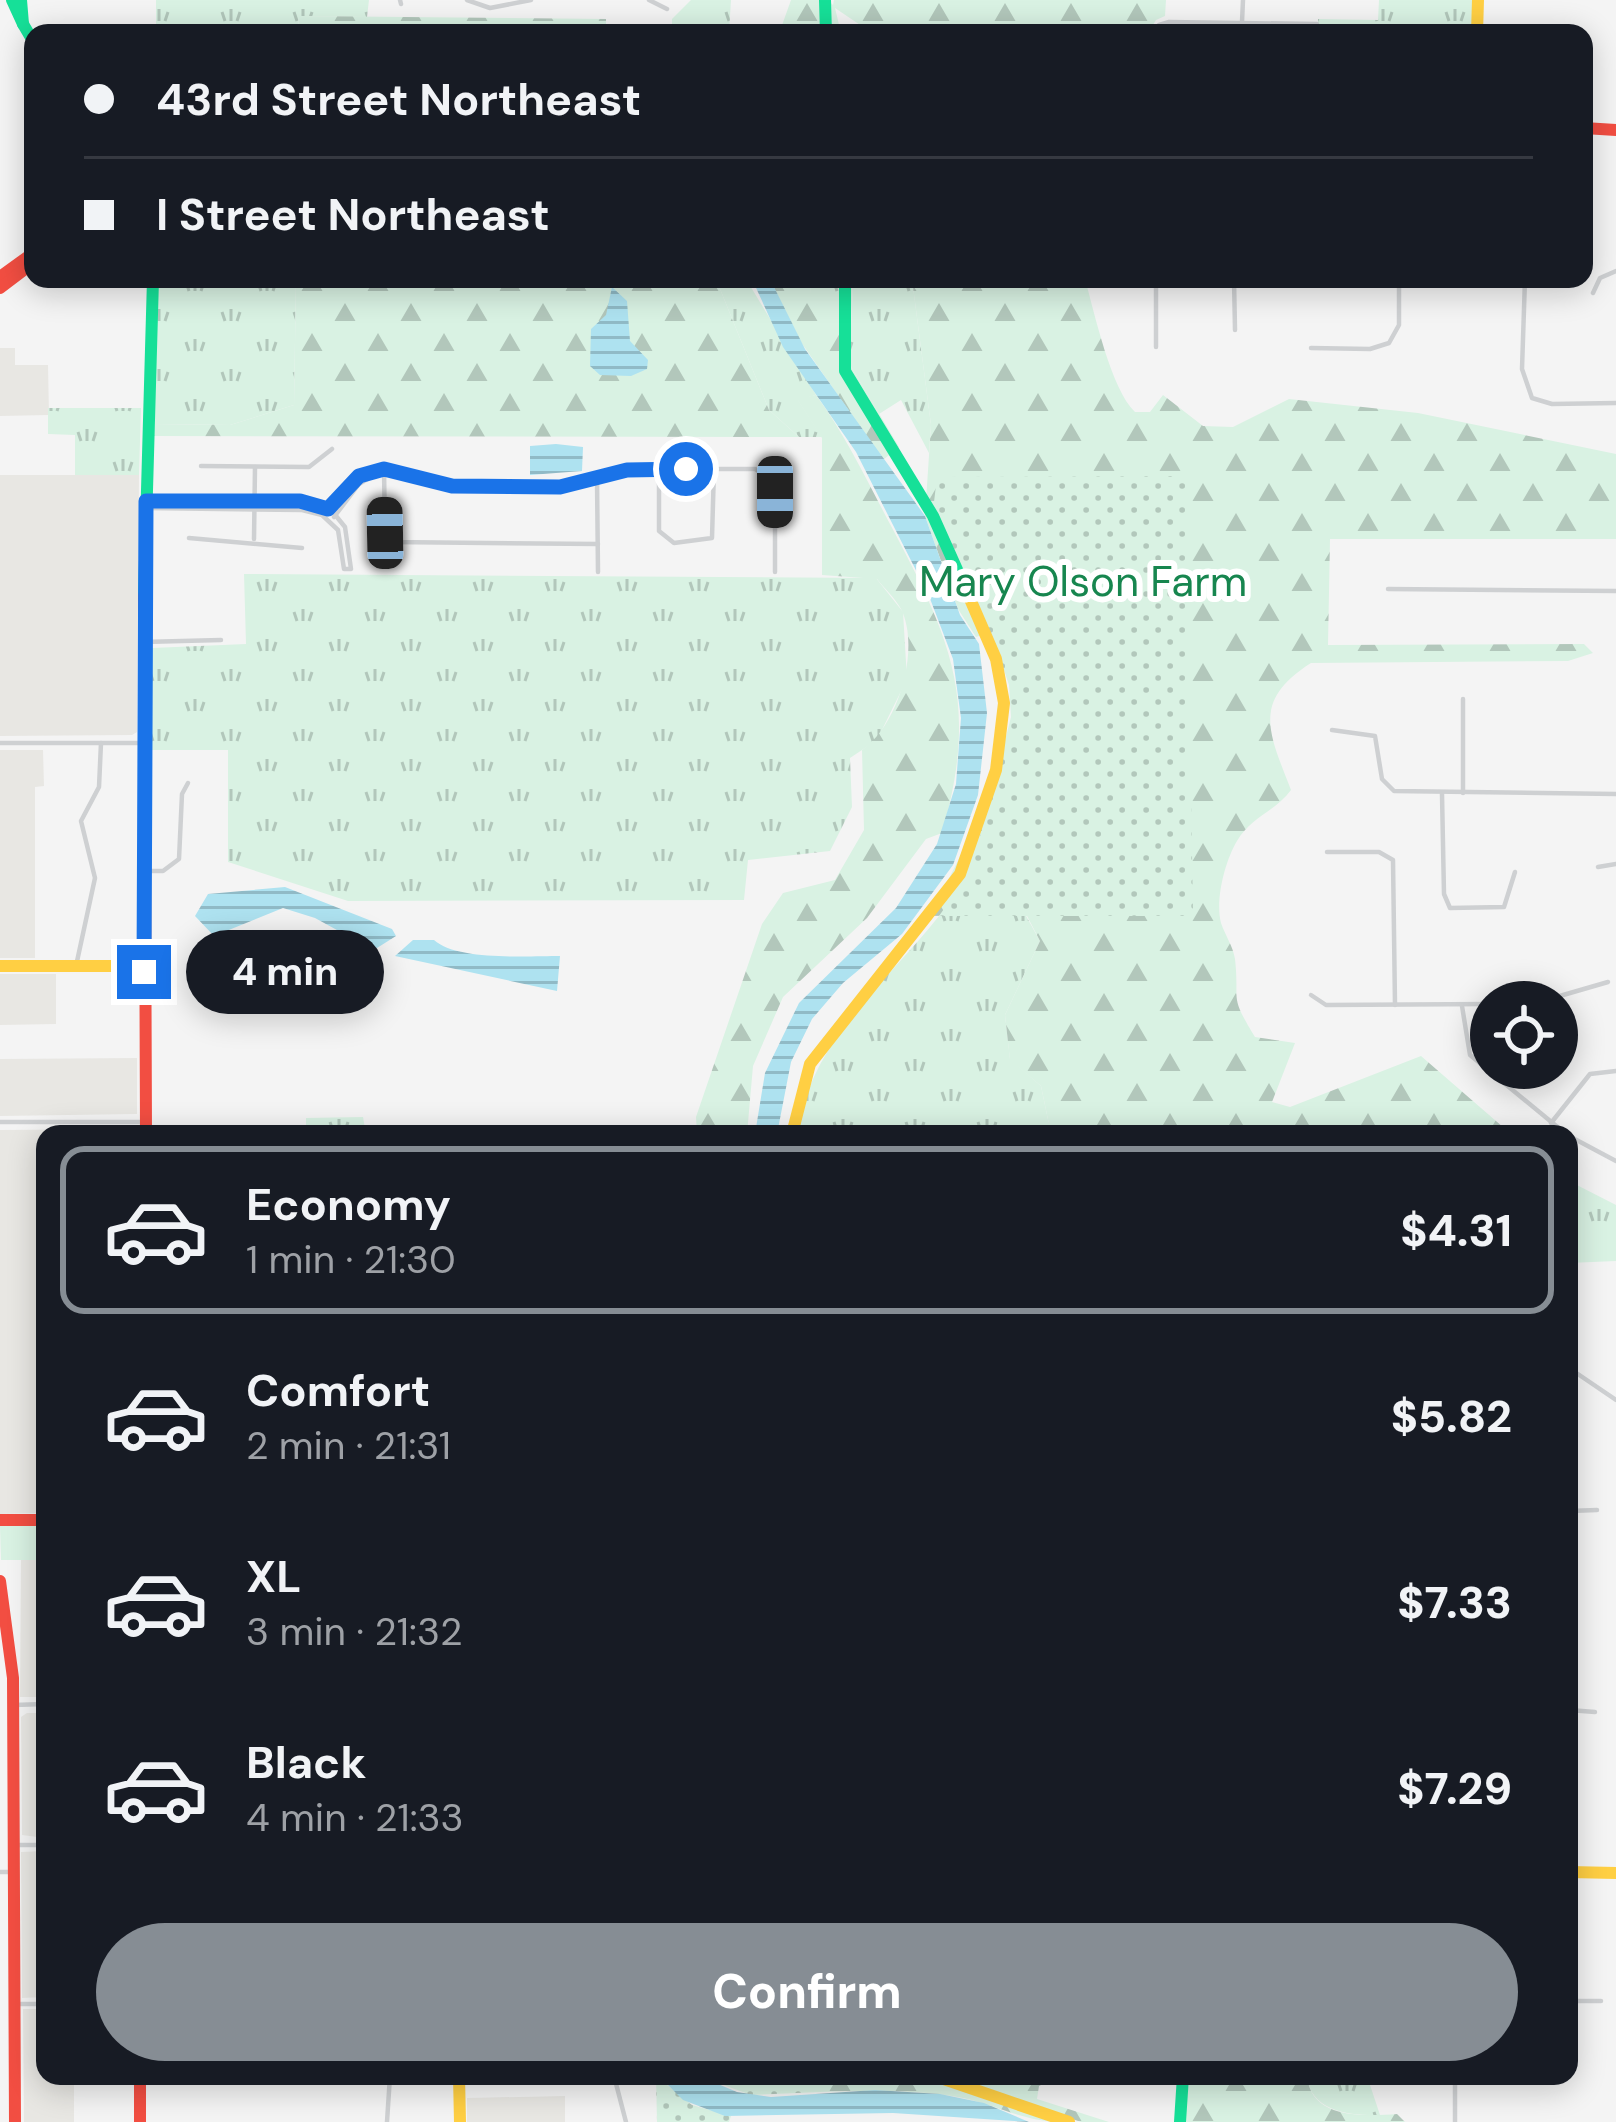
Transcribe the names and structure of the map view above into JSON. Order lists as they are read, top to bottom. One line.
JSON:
{"parks":["Mary Olson Farm"],"page":{"banner":["43rd Street Northeast","I Street Northeast"],"bubble":"4 min","list":[{"name":"Economy","note":"1 min · 21:30","value":"$4.31"},{"name":"Comfort","note":"2 min · 21:31","value":"$5.82"},{"name":"XL","note":"3 min · 21:32","value":"$7.33"},{"name":"Black","note":"4 min · 21:33","value":"$7.29"}],"buttons":"Confirm"}}
